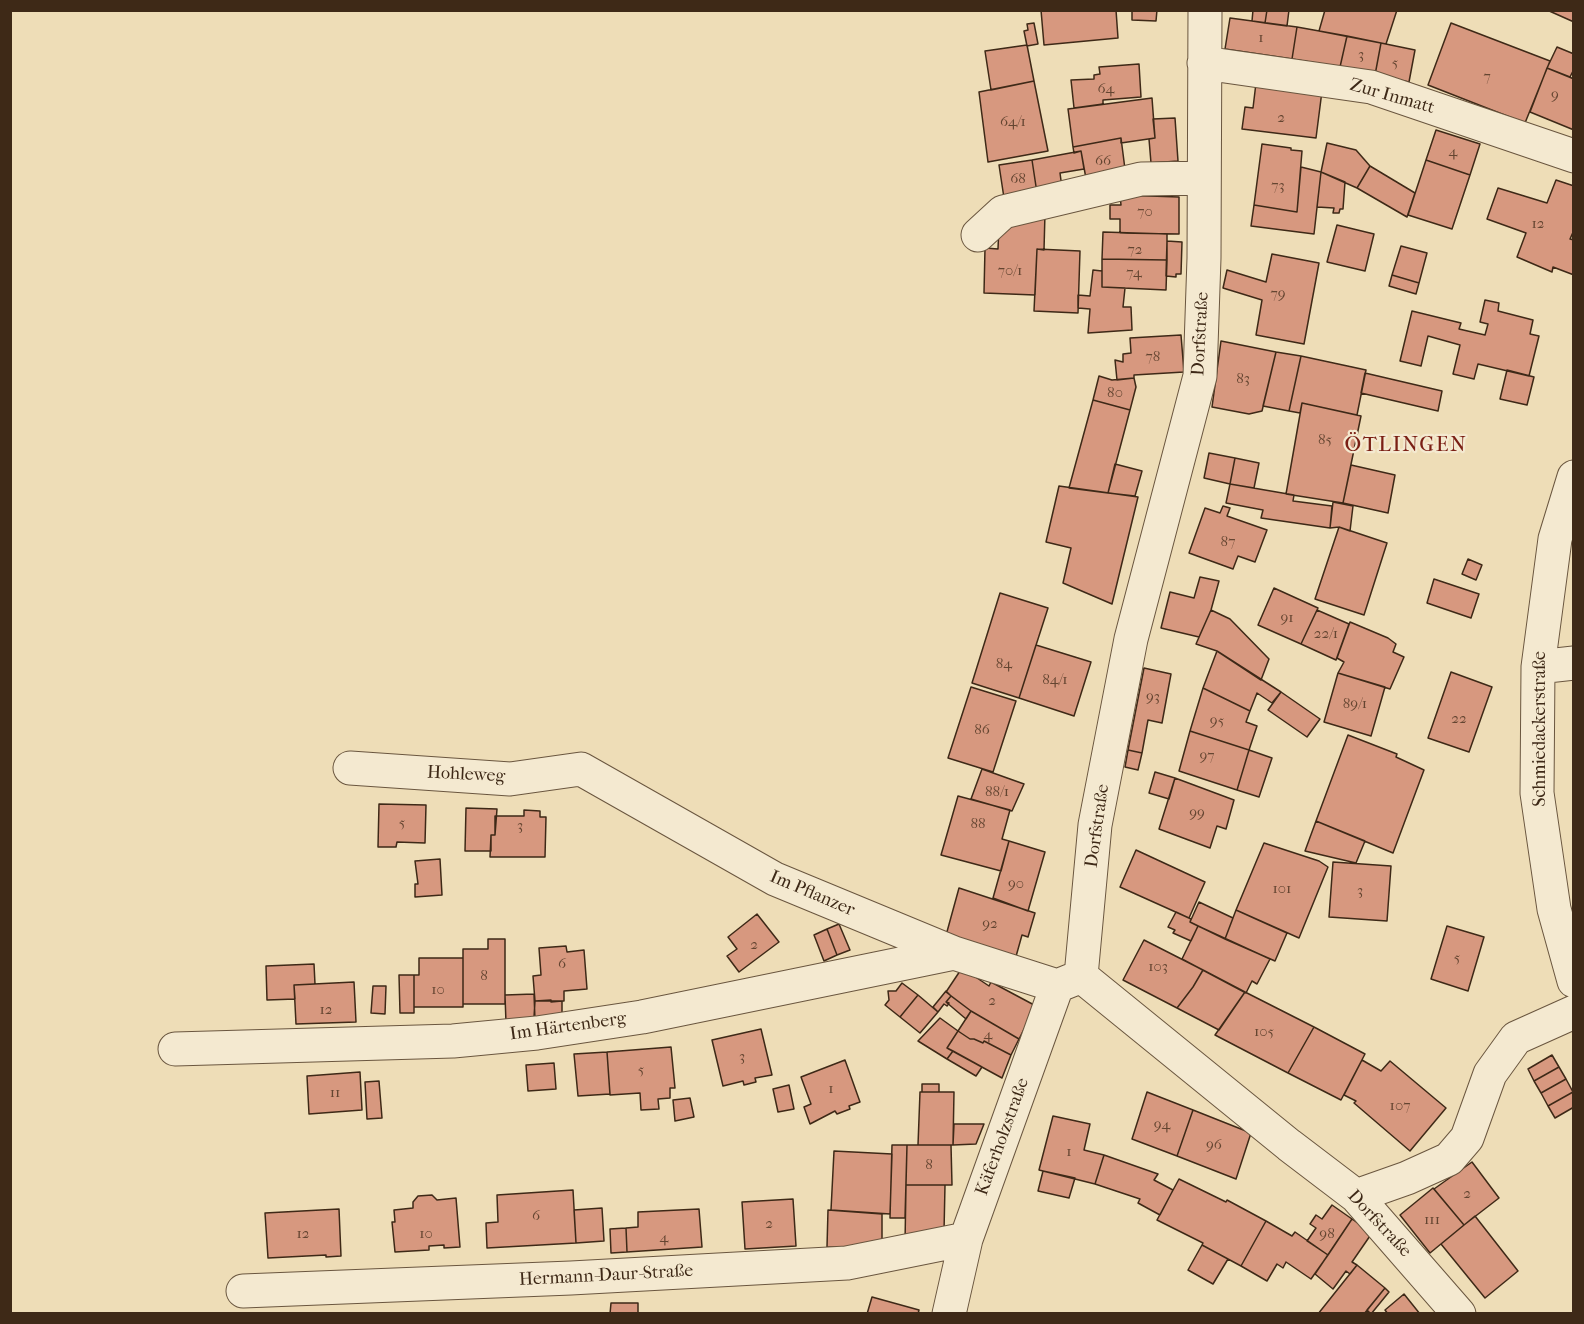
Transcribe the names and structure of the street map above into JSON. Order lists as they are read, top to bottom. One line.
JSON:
{"streets":{"street":["Zur Inmatt","Dorfstraße","Schmiedackerstraße","Hohleweg","Im Pflanzer","Im Härtenberg","Käferholzstraße","Hermann-Daur-Straße"]},"crossings":[["Zur Inmatt","Dorfstraße"],["Dorfstraße","Im Pflanzer"],["Dorfstraße","Käferholzstraße"],["Hohleweg","Im Pflanzer"],["Im Pflanzer","Im Härtenberg"],["Im Pflanzer","Käferholzstraße"],["Käferholzstraße","Hermann-Daur-Straße"]],"districts":["ÖTLINGEN"],"house_numbers":["1","3","5","7","64","9","2","64/1","4","66","68","73","70","12","72","70/1","74","79","78","83","80","85","87","91","22/1","84","84/1","93","89/1","22","95","86","97","88/1","99","5","88","3","90","101","3","92","2","5","6","103","8","10","2","12","105","4","3","5","1","11","107","94","96","1","8","2","6","111","2","12","10","98","4"]}
